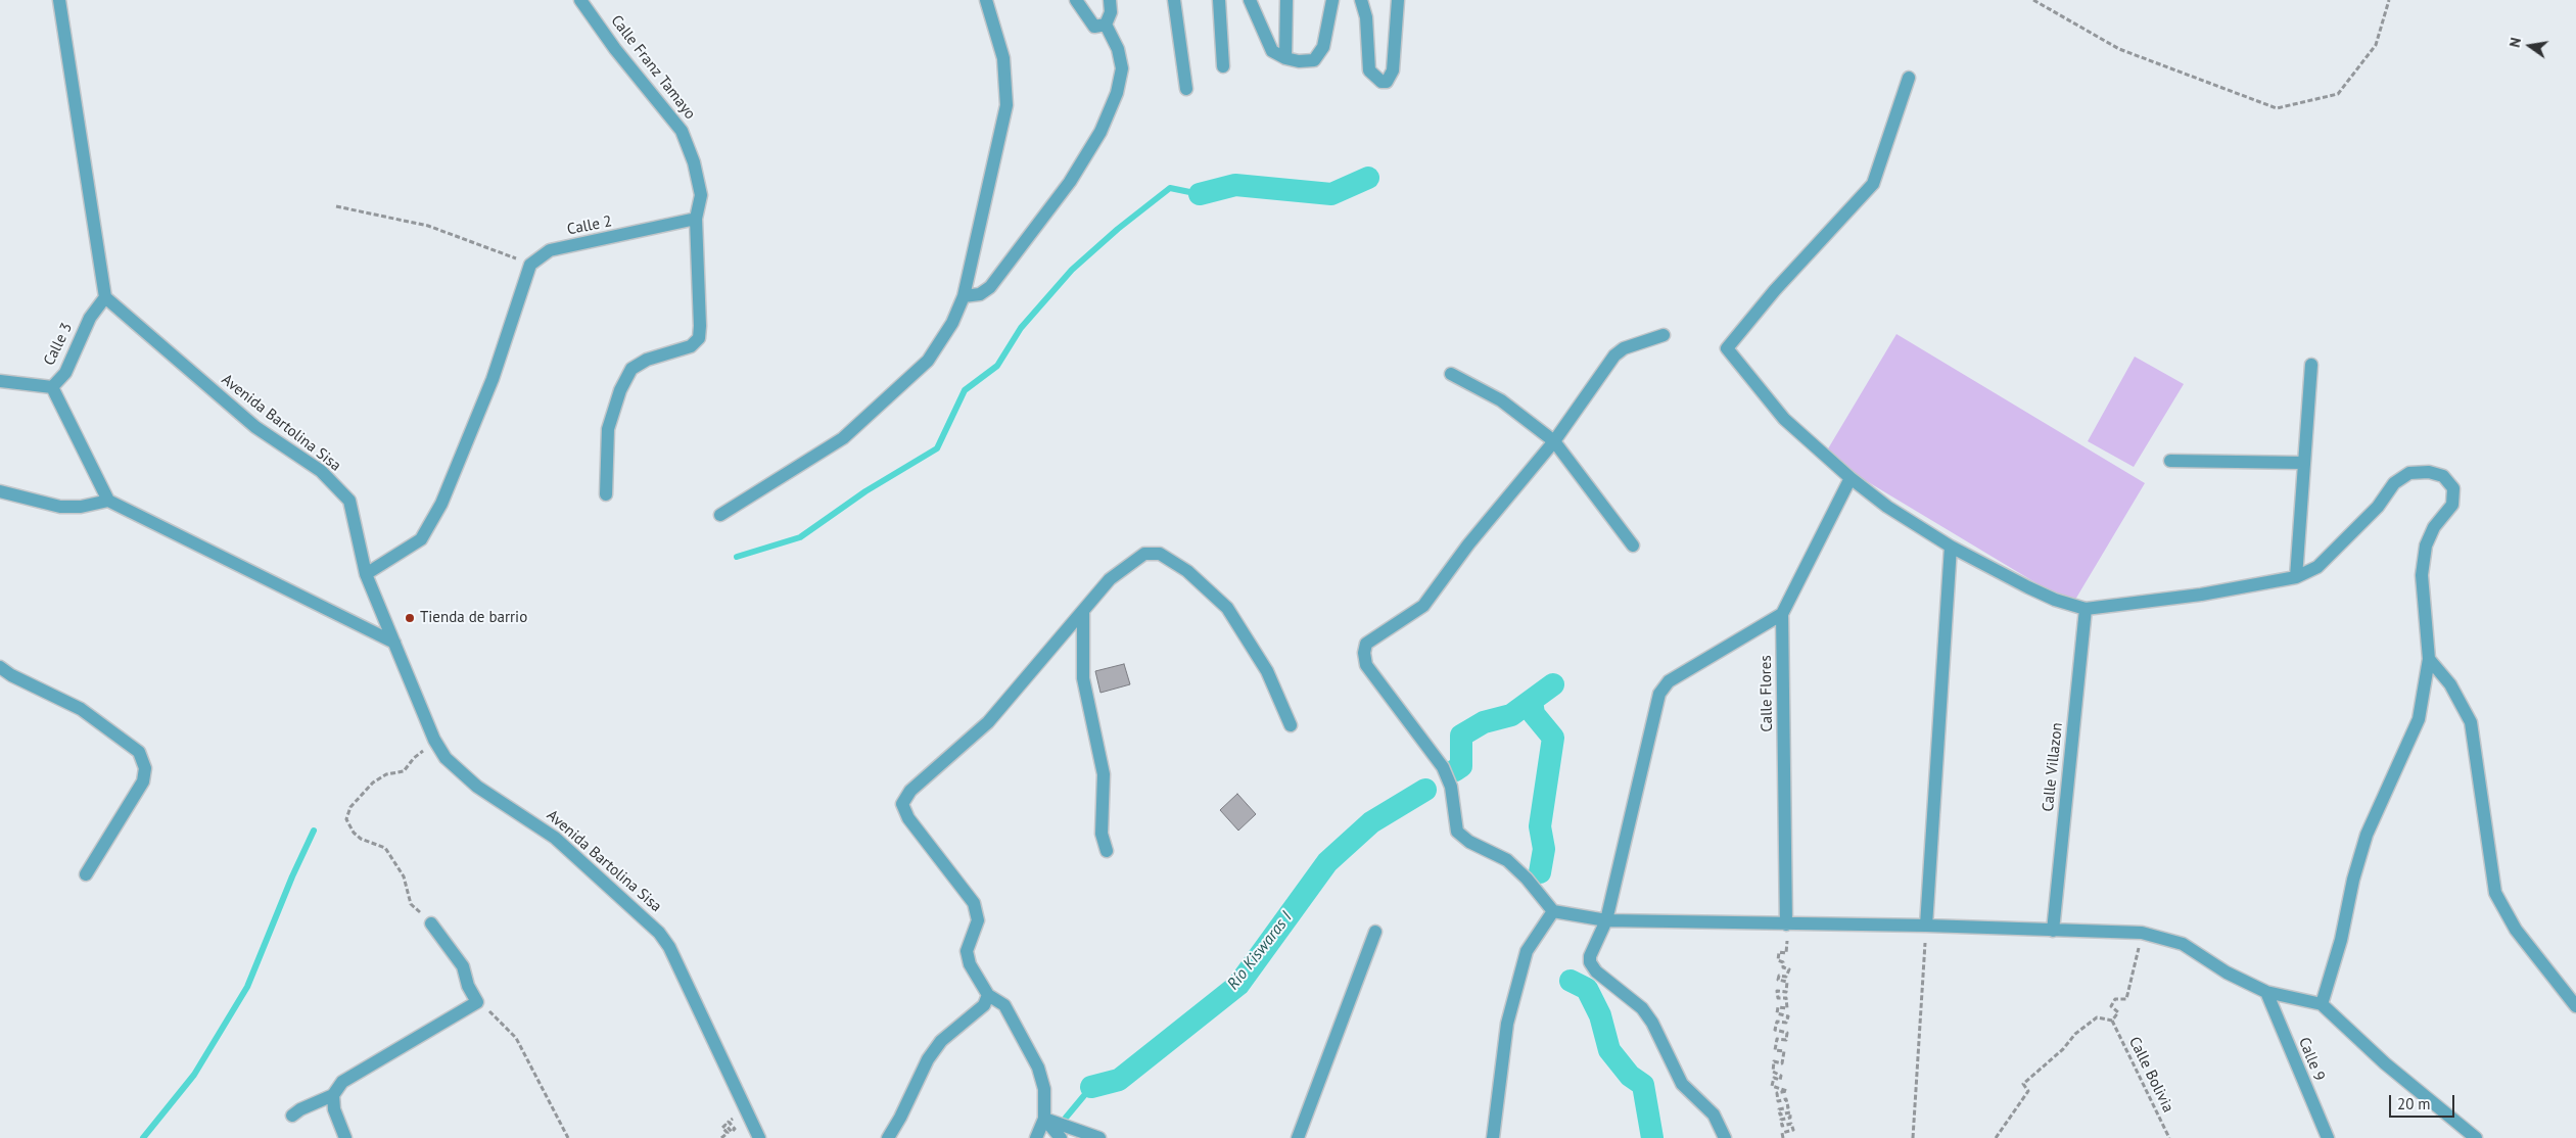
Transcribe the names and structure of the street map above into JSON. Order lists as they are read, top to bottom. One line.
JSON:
{"streets":{"street":["Calle Franz Tamayo","Calle 2","Calle 3","Avenida Bartolina Sisa","Calle Flores","Calle Villazon","Calle 9"],"path":["Calle Bolivia"]},"crossings":[["Calle Franz Tamayo","Calle 2"],["Calle 3","Avenida Bartolina Sisa"]],"water":["Río Kiswaras I"],"places":["Tienda de barrio"],"scale_bar":"20 m","north":"left"}
